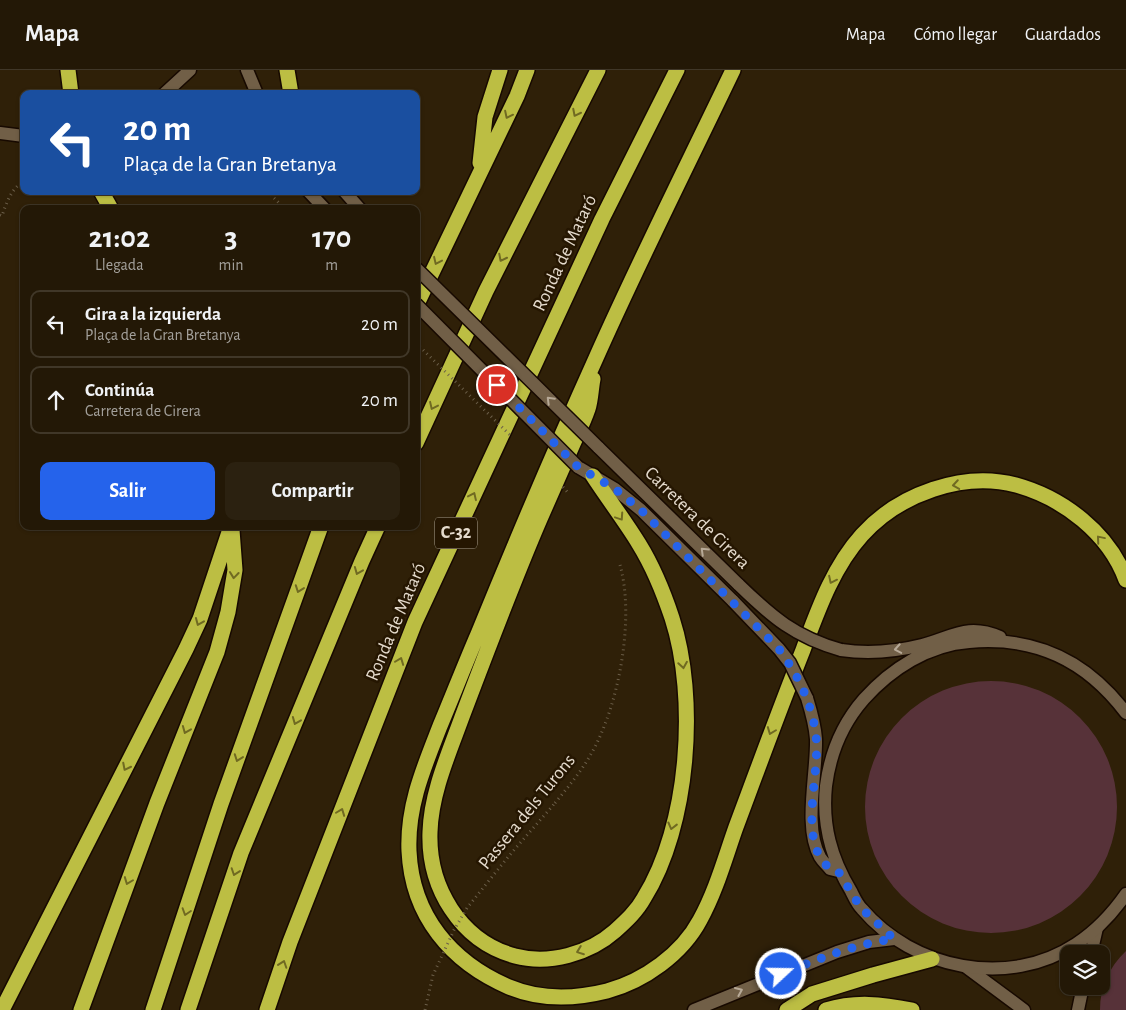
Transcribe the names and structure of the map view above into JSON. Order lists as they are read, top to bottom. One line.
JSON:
{"streets":{"highway":["Ronda de Mataró","C-32"],"street":["Carretera de Cirera"],"path":["Passera dels Turons"]},"page":{"header":"Mapa","nav":["Mapa","Cómo llegar","Guardados"],"turn":["20 m","Plaça de la Gran Bretanya"],"eta":["21:02","Llegada","3","min","170","m"],"list":[{"name":"Gira a la izquierda","note":"Plaça de la Gran Bretanya","value":"20 m"},{"name":"Continúa","note":"Carretera de Cirera","value":"20 m"}],"buttons":["Salir","Compartir"]}}
